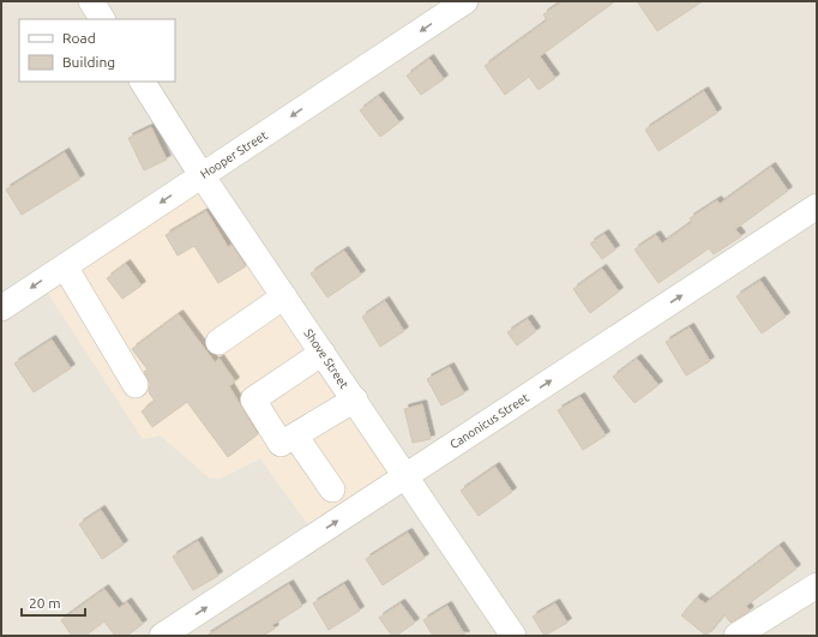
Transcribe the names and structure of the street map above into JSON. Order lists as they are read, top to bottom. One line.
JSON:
{"streets":{"street":["Hooper Street","Shove Street","Canonicus Street"]},"crossings":[["Hooper Street","Shove Street"],["Shove Street","Canonicus Street"]],"one_way":["Hooper Street","Canonicus Street"],"legend":["Road","Building"],"scale_bar":"20 m"}
